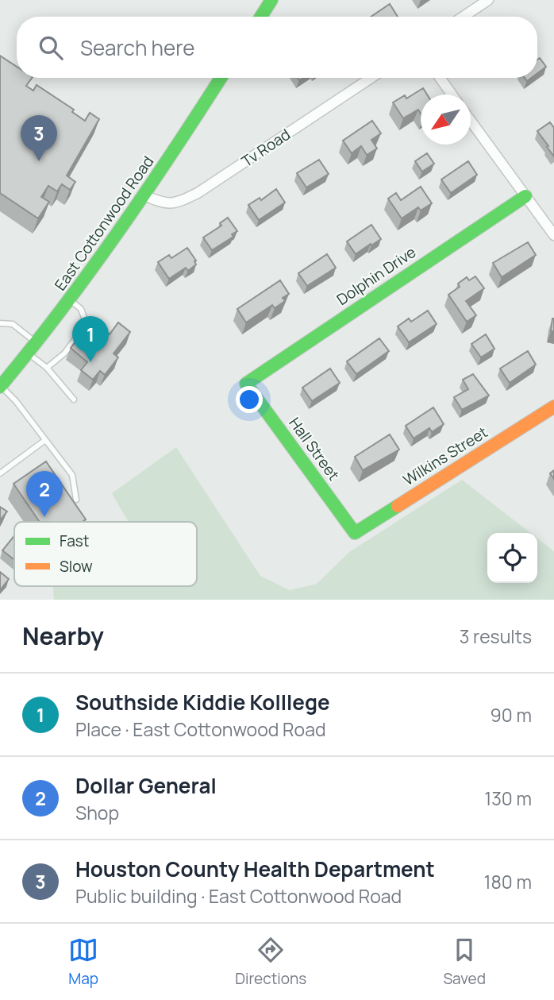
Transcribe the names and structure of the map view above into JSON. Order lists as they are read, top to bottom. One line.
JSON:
{"streets":{"street":["Tv Road","East Cottonwood Road","Dolphin Drive","Hall Street","Wilkins Street"]},"crossings":[["Tv Road","East Cottonwood Road"],["Dolphin Drive","Hall Street"],["Hall Street","Wilkins Street"]],"legend":["Fast","Slow"],"north":"bottom left","page":{"search":"Search here","pins":["3","1","2"],"heading":["Nearby","3 results"],"list":[{"mark":"1","name":"Southside Kiddie Kolllege","note":"Place · East Cottonwood Road","value":"90 m"},{"mark":"2","name":"Dollar General","note":"Shop","value":"130 m"},{"mark":"3","name":"Houston County Health Department","note":"Public building · East Cottonwood Road","value":"180 m"}],"nav":["Map","Directions","Saved"]}}
